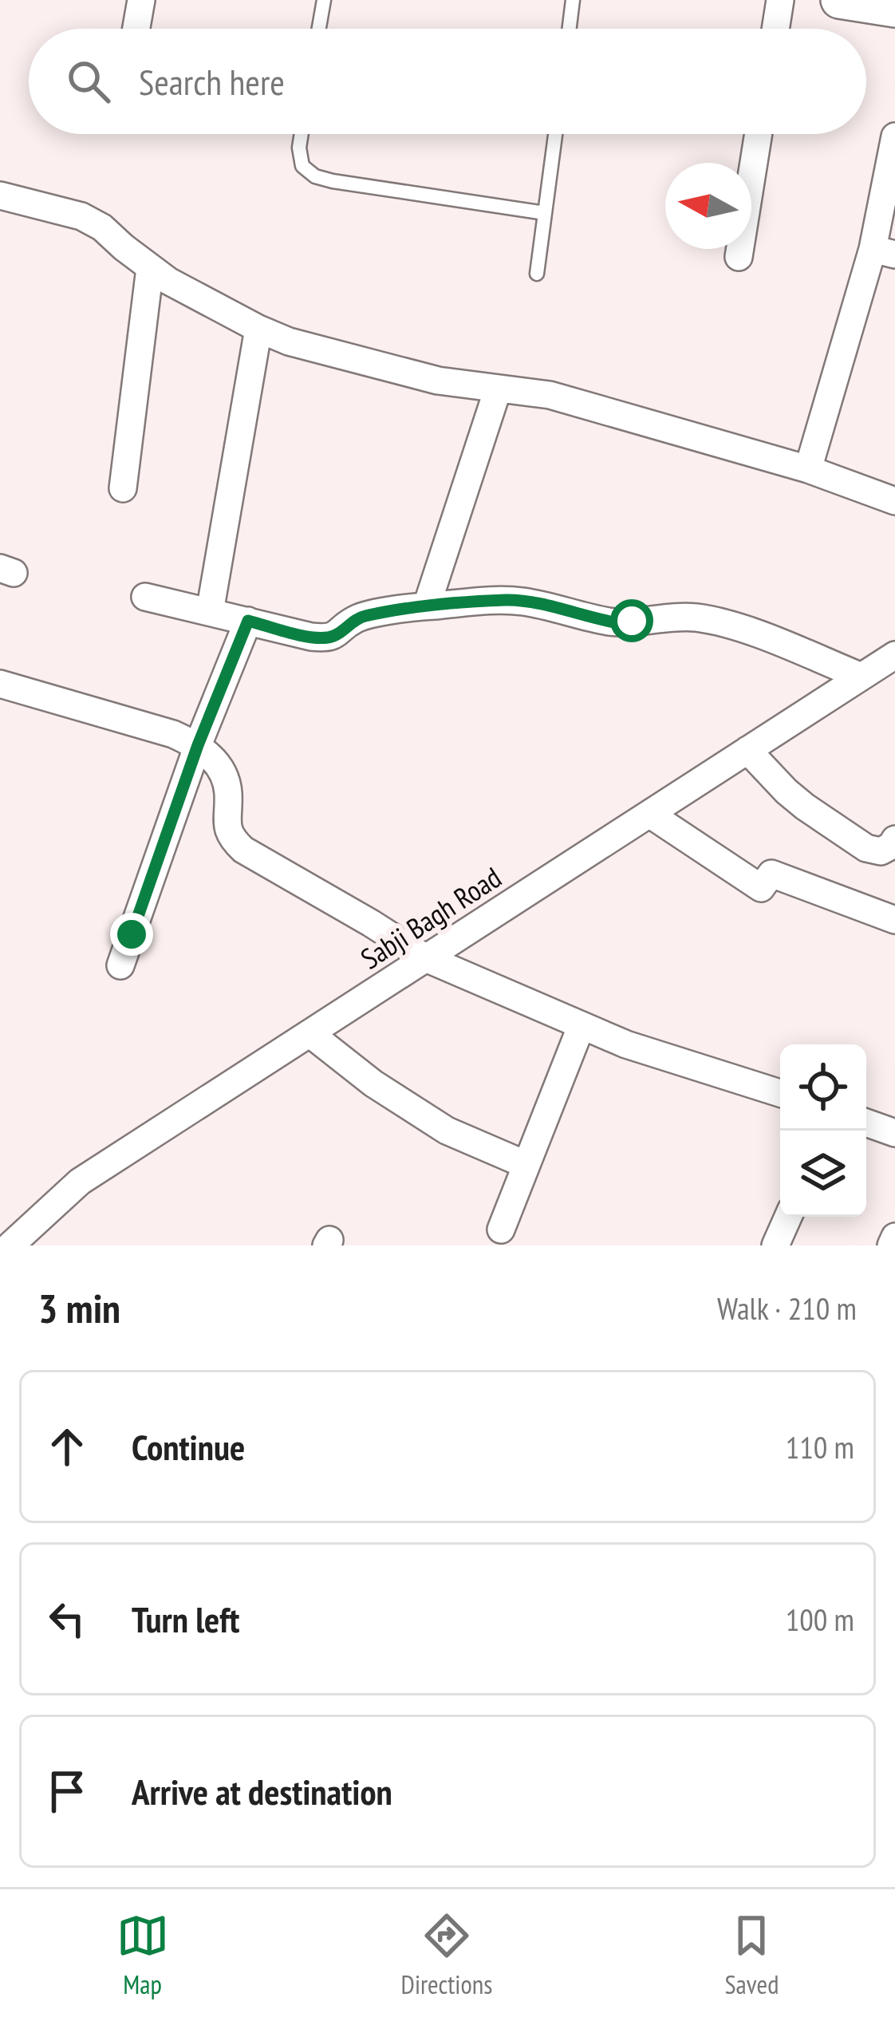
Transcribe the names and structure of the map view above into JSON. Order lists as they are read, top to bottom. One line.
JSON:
{"streets":{"street":["Sabji Bagh Road"]},"north":"left","page":{"search":"Search here","heading":["3 min","Walk · 210 m"],"list":[["Continue","110 m"],["Turn left","100 m"],"Arrive at destination"],"nav":["Map","Directions","Saved"]}}
